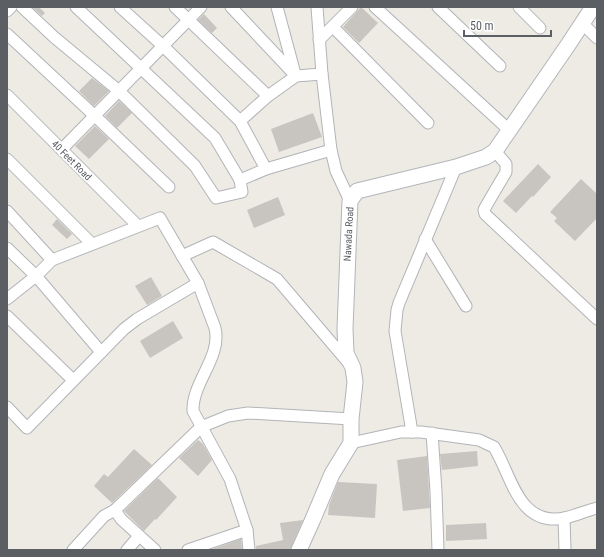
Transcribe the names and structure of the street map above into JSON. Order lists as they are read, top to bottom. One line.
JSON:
{"streets":{"street":["40 Feet Road","Nawada Road"]},"scale_bar":"50 m"}
